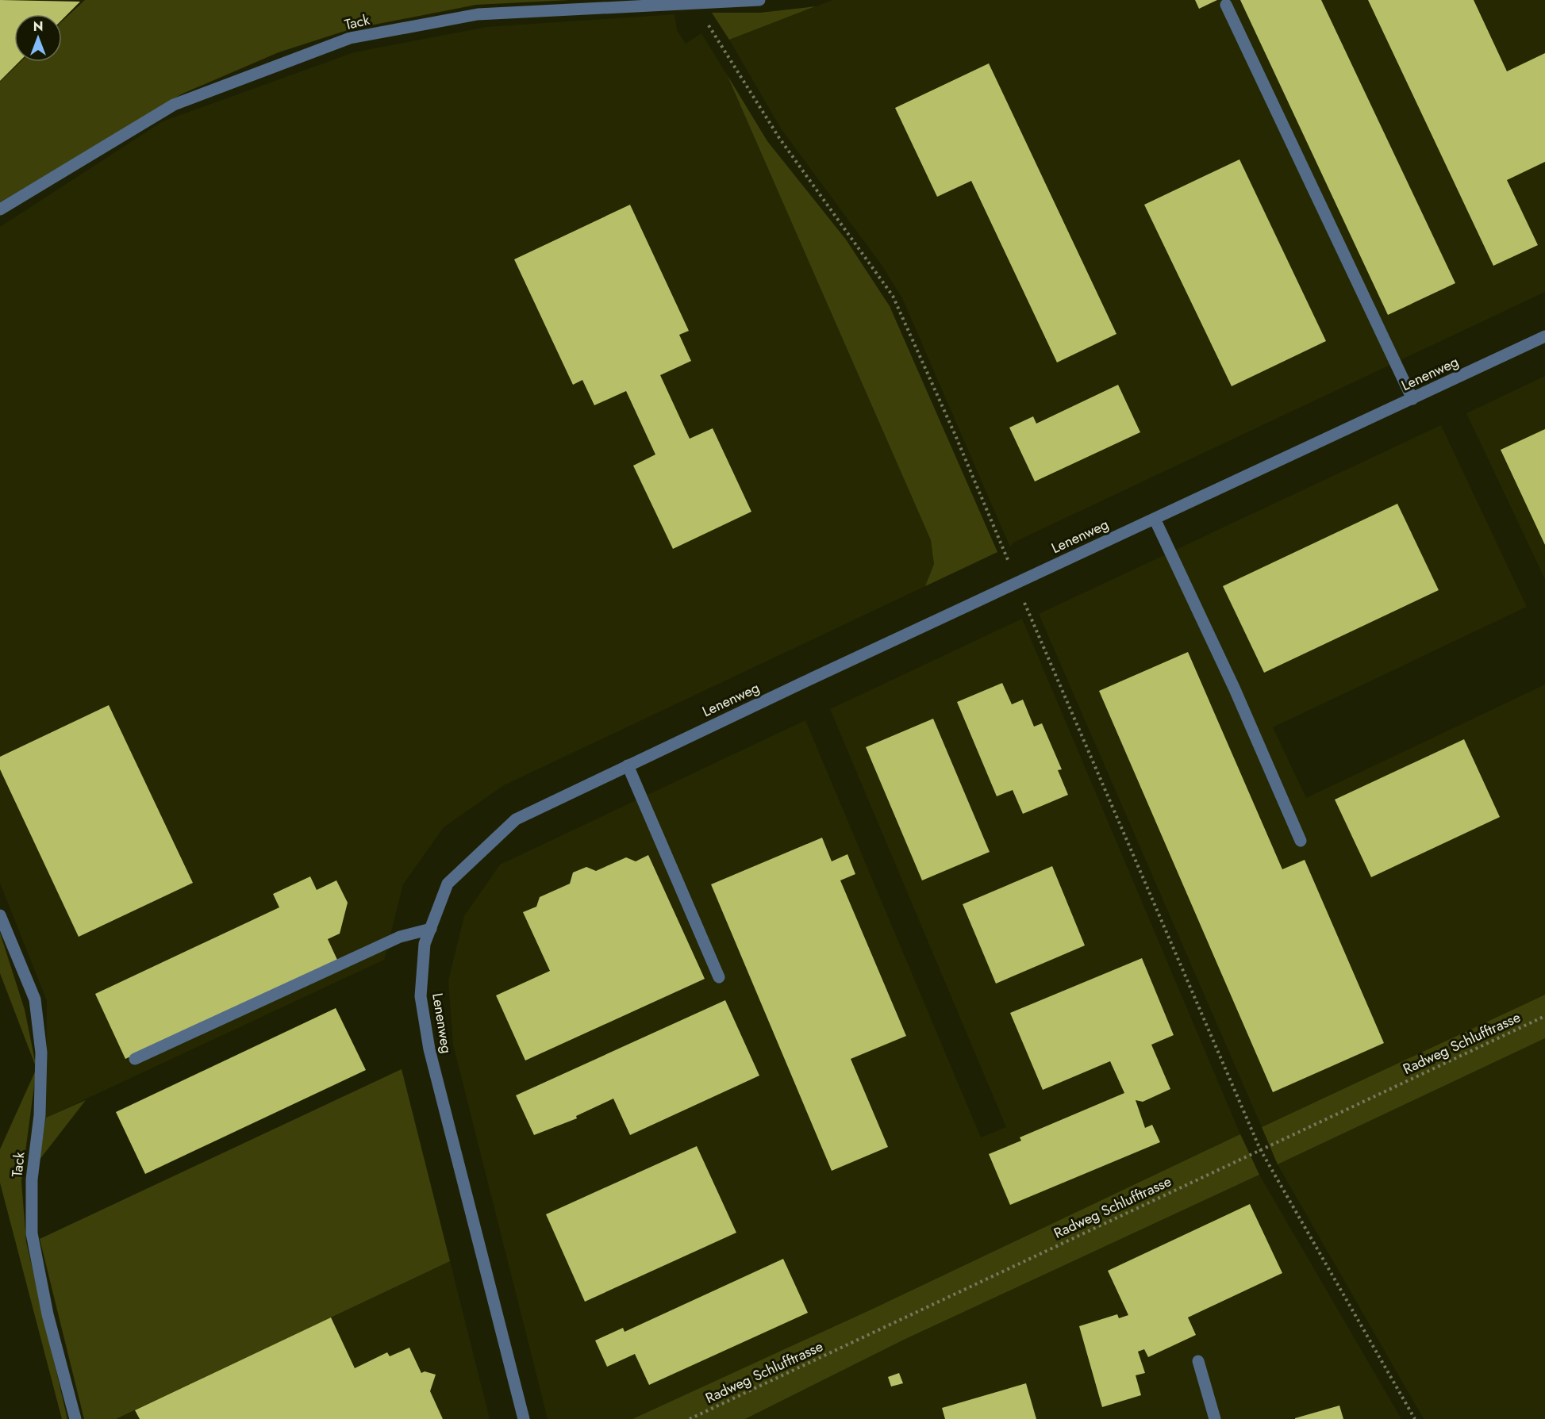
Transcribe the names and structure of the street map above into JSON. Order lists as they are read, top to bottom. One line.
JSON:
{"streets":{"street":["Tack","Lenenweg"],"path":["Radweg Schlufftrasse"]},"north":"top"}
